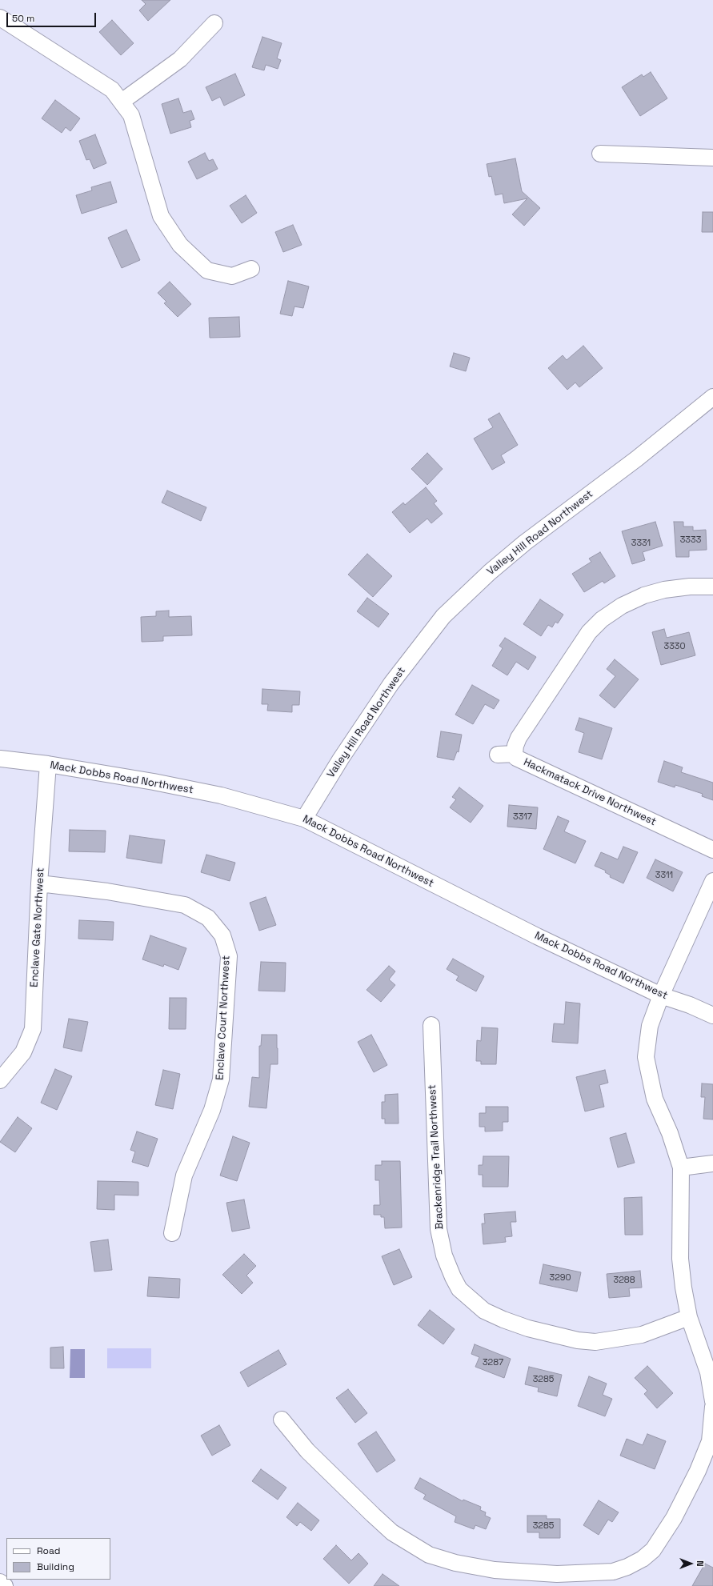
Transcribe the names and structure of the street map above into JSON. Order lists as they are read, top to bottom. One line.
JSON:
{"streets":{"street":["Valley Hill Road Northwest","Mack Dobbs Road Northwest","Hackmatack Drive Northwest","Enclave Gate Northwest","Enclave Court Northwest","Brackenridge Trail Northwest"]},"crossings":[["Valley Hill Road Northwest","Mack Dobbs Road Northwest"],["Mack Dobbs Road Northwest","Enclave Gate Northwest"],["Enclave Gate Northwest","Enclave Court Northwest"]],"house_numbers":["3333","3331","3330","3317","3311","3290","3288","3287","3285","3285"],"legend":["Road","Building"],"scale_bar":"50 m","north":"right"}
